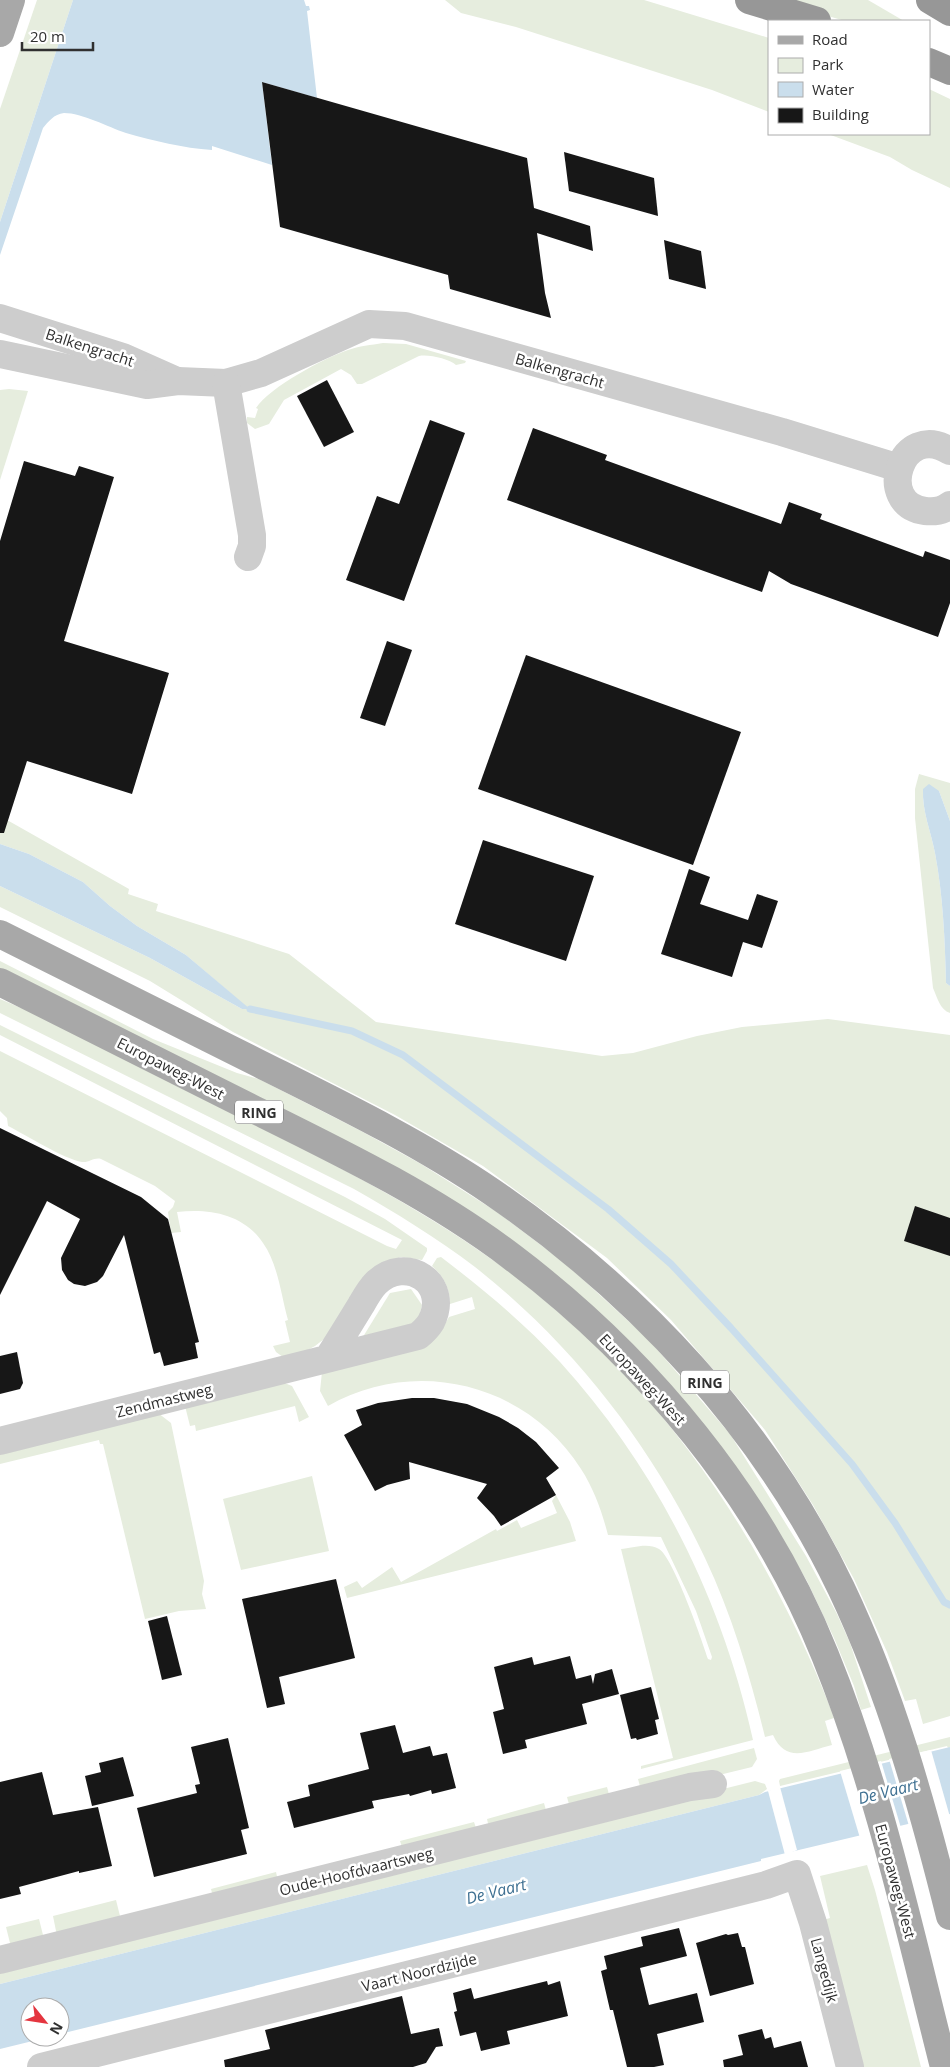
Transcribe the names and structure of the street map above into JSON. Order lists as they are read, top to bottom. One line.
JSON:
{"streets":{"main road":["Europaweg-West","RING"],"street":["Balkengracht","Zendmastweg","Oude-Hoofdvaartsweg","Langedijk","Vaart Noordzijde"]},"crossings":[["Langedijk","Vaart Noordzijde"]],"water":["De Vaart"],"legend":["Road","Park","Water","Building"],"scale_bar":"20 m","north":"bottom right"}
